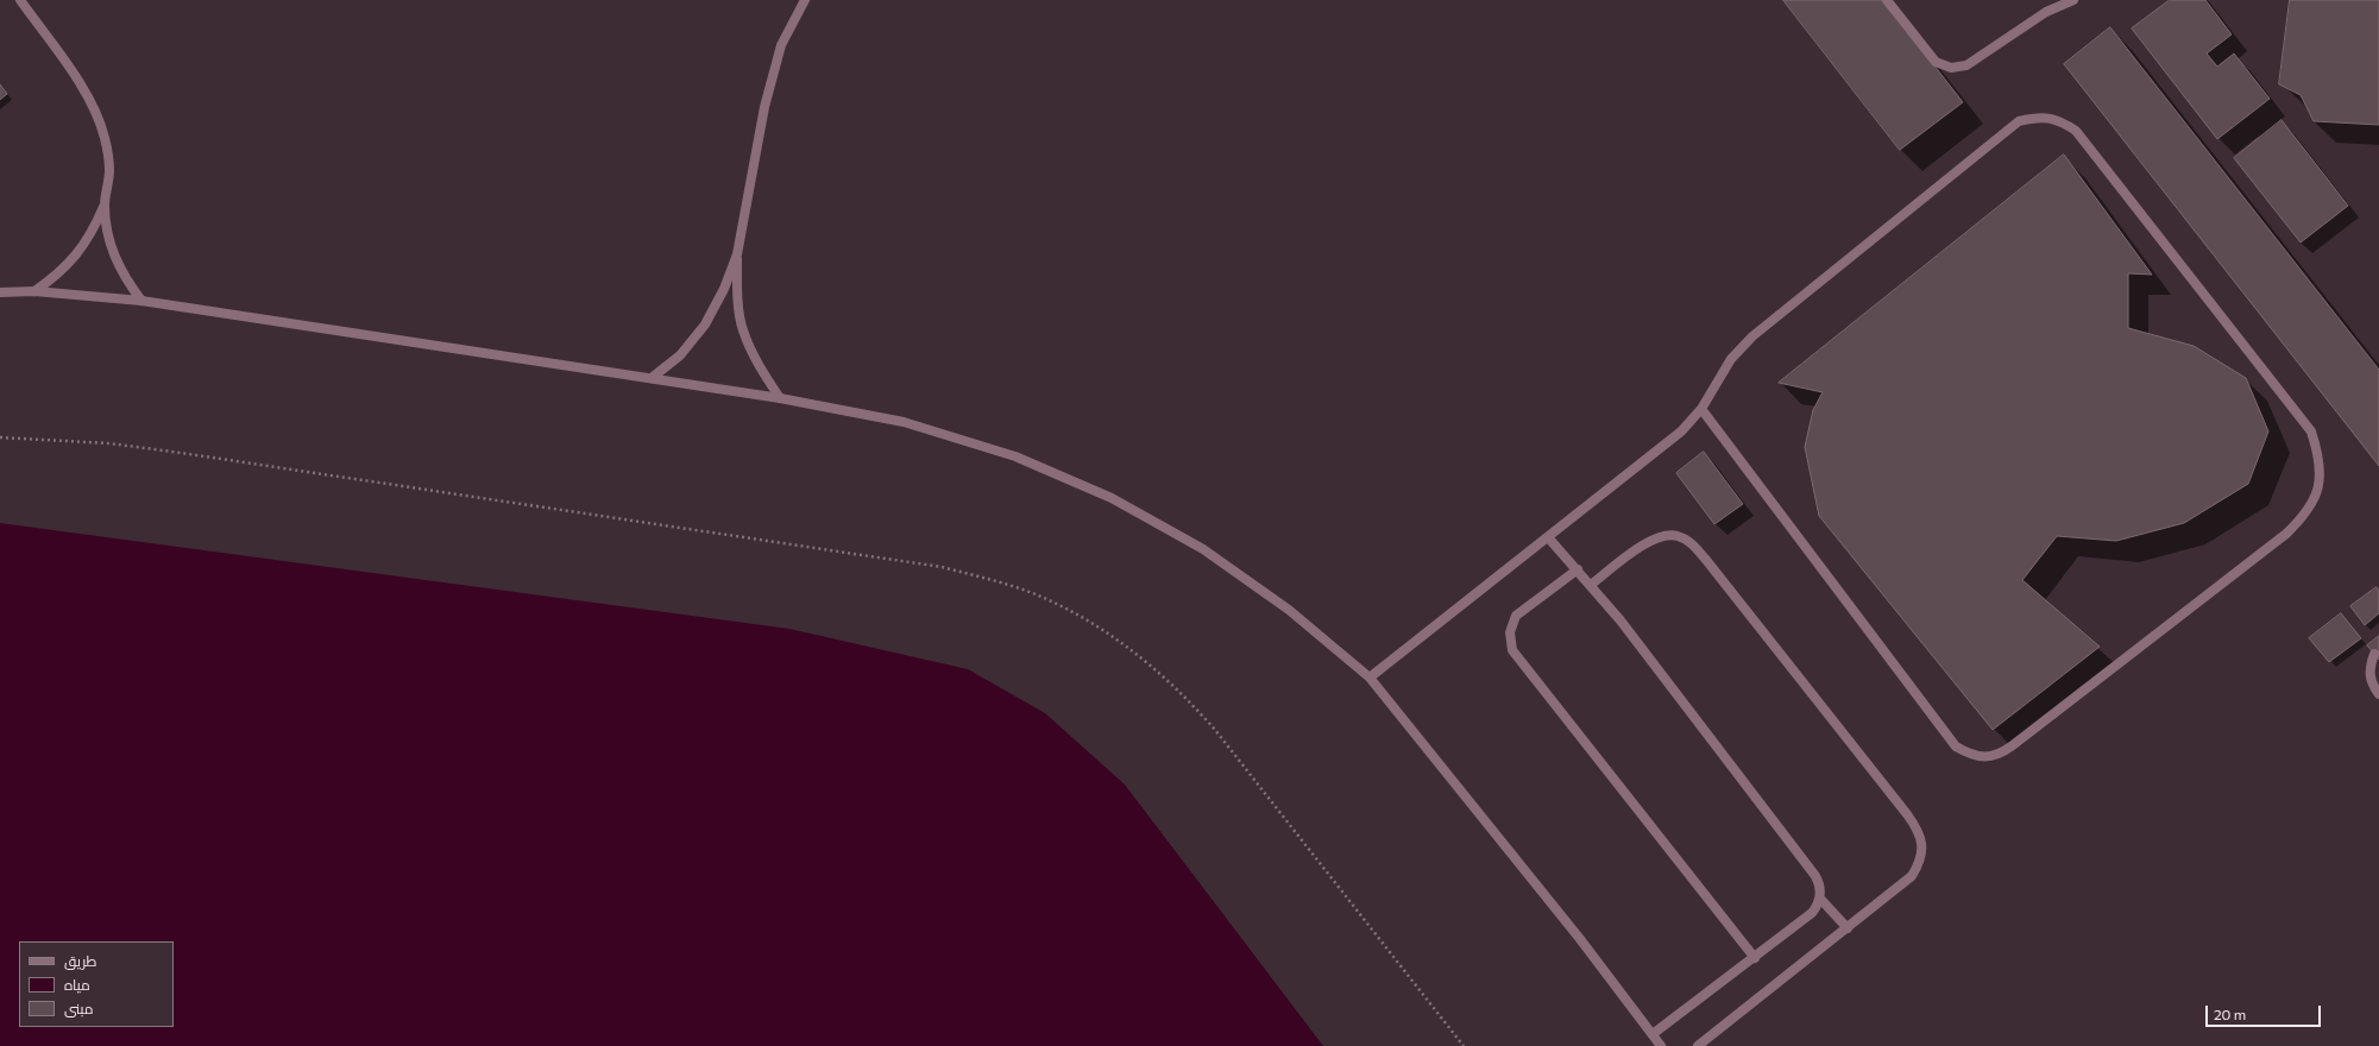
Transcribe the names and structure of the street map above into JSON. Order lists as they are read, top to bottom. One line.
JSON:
{"legend":["طريق","مياه","مبنى"],"scale_bar":"20 m"}
